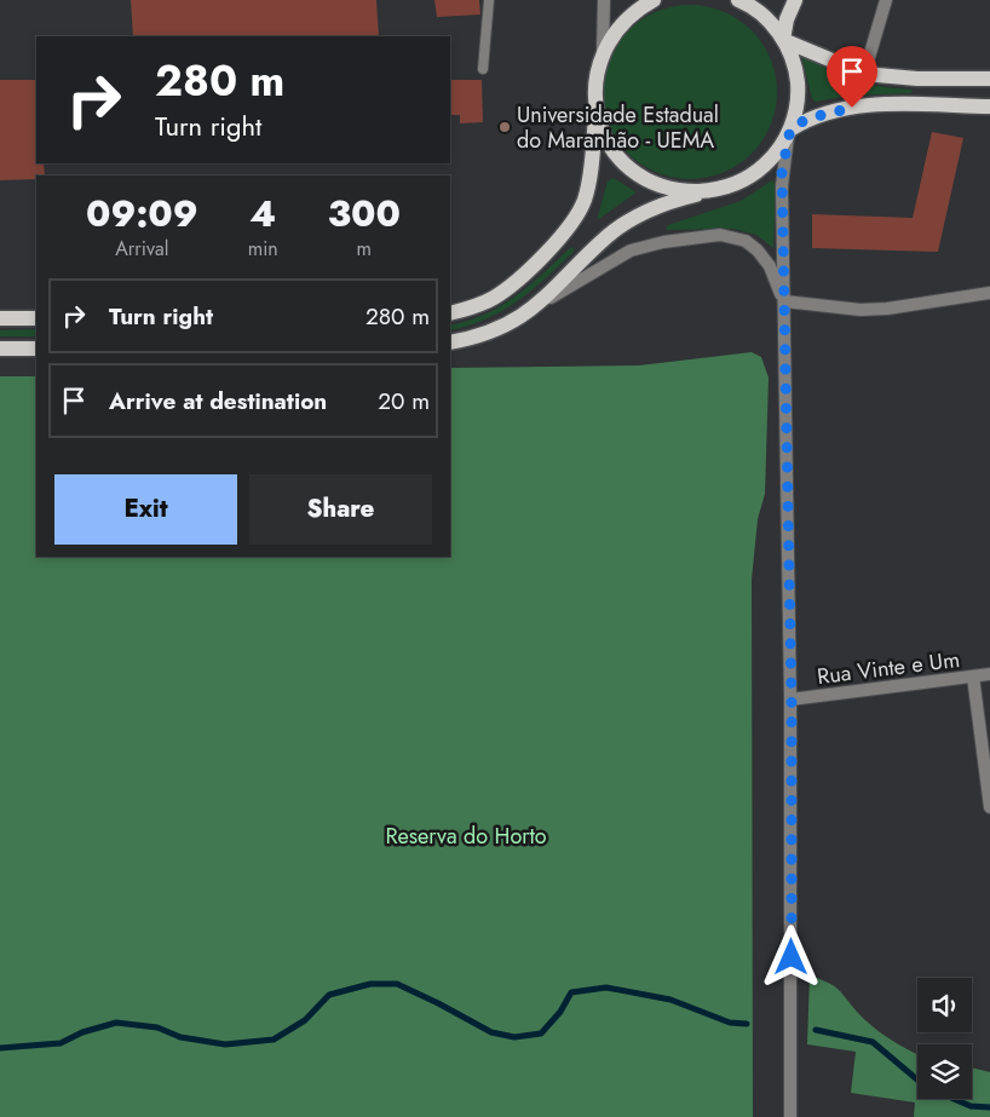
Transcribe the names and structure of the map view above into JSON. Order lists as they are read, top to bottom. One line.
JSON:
{"streets":{"street":["Rua Vinte e Um"]},"parks":["Reserva do Horto"],"places":["Universidade Estadual do Maranhão - UEMA"],"page":{"turn":["280 m","Turn right"],"eta":["09:09","Arrival","4","min","300","m"],"list":[{"name":"Turn right","value":"280 m"},{"name":"Arrive at destination","value":"20 m"}],"buttons":["Exit","Share"]}}
